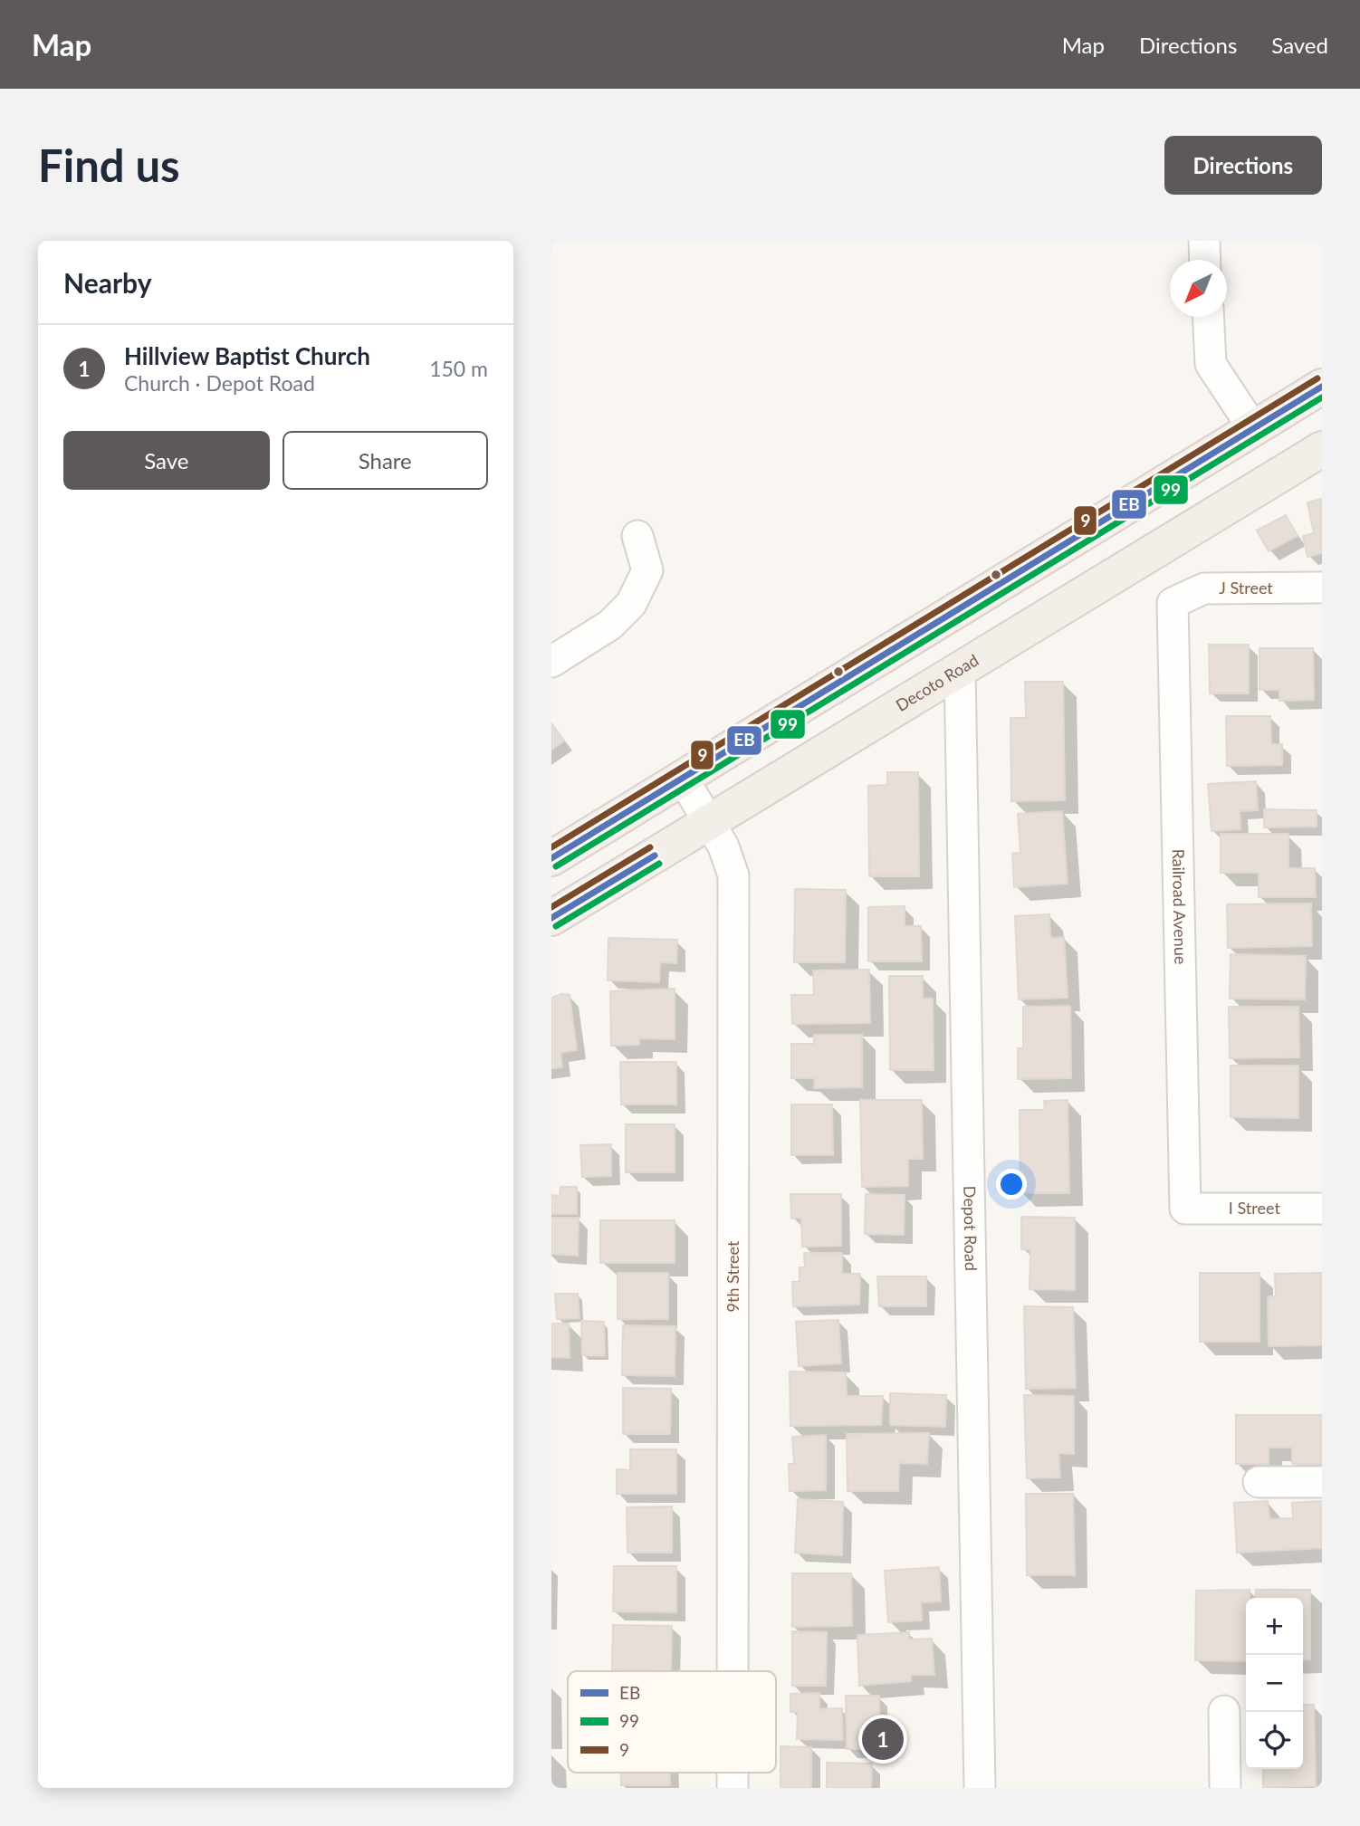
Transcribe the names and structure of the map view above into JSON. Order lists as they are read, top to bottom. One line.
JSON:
{"streets":{"main road":["Decoto Road"],"street":["J Street","Railroad Avenue","I Street","Depot Road","9th Street"]},"crossings":[["J Street","Railroad Avenue"],["Decoto Road","Depot Road"],["Decoto Road","9th Street"],["Railroad Avenue","I Street"]],"lines":["transit line 9","transit line EB","transit line 99"],"legend":["EB","99","9"],"north":"bottom left","page":{"header":"Map","nav":["Map","Directions","Saved"],"buttons":["Directions",["Save","Share"]],"title":"Find us","heading":"Nearby","list":[{"mark":"1","name":"Hillview Baptist Church","note":"Church · Depot Road","value":"150 m"}],"map_buttons":["+","−"],"pins":"1"}}
